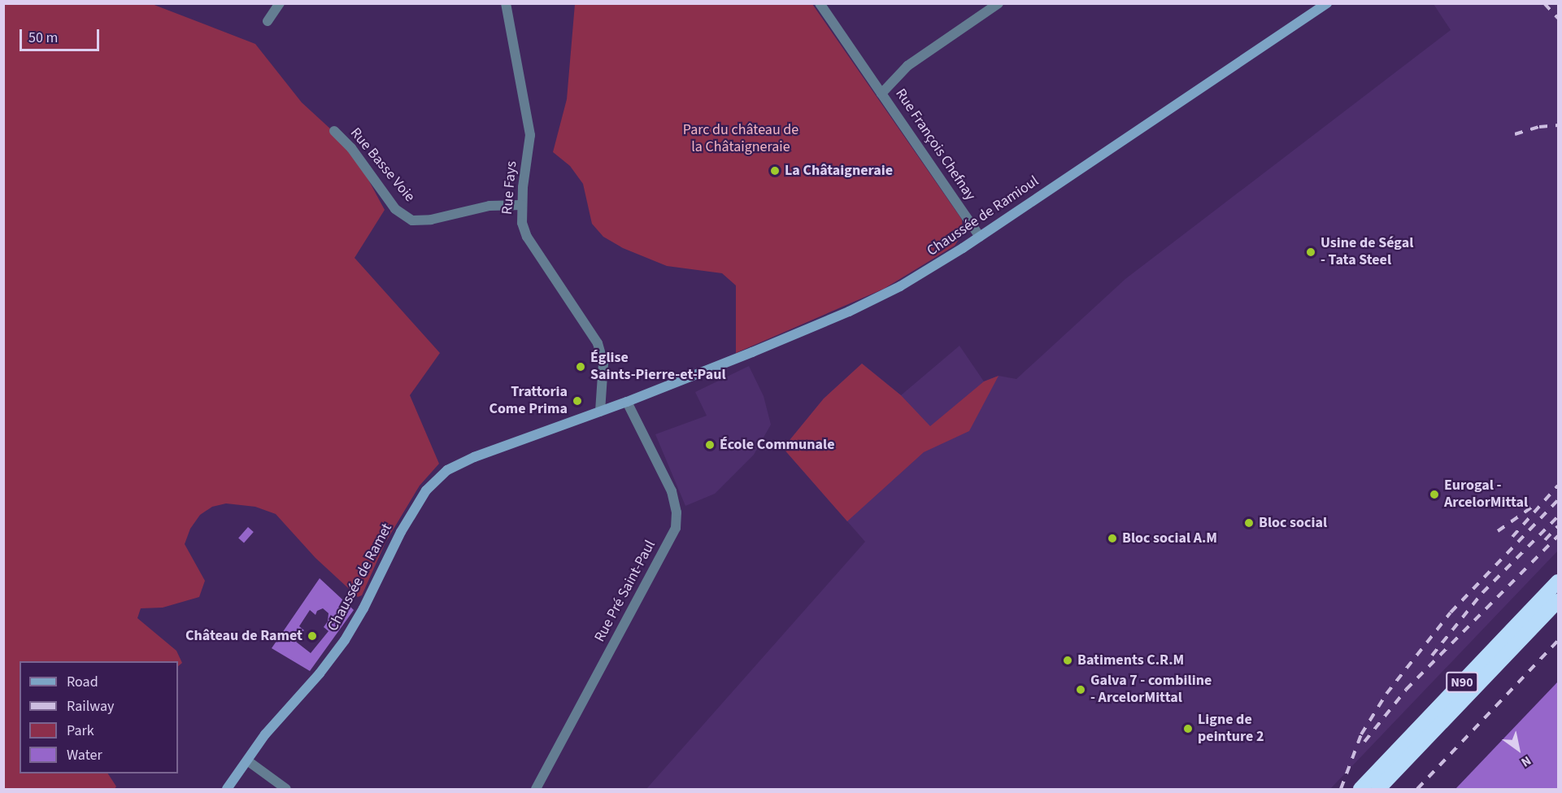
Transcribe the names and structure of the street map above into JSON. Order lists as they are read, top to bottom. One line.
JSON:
{"streets":{"highway":["N90"],"main road":["Chaussée de Ramioul","Chaussée de Ramet"],"street":["Rue François Chefnay","Rue Basse Voie","Rue Fays","Rue Pré Saint-Paul"]},"crossings":[["Rue François Chefnay","Chaussée de Ramioul"],["Rue Basse Voie","Rue Fays"],["Rue Fays","Chaussée de Ramet"],["Chaussée de Ramioul","Rue Pré Saint-Paul"]],"parks":["Parc du château de la Châtaigneraie"],"places":["La Châtaigneraie","Usine de Ségal - Tata Steel","Église Saints-Pierre-et-Paul","Trattoria Come Prima","École Communale","Eurogal - ArcelorMittal","Bloc social","Bloc social A.M","Château de Ramet","Batiments C.R.M","Galva 7 - combiline - ArcelorMittal","Ligne de peinture 2"],"legend":["Road","Railway","Park","Water"],"scale_bar":"50 m","north":"bottom right"}
